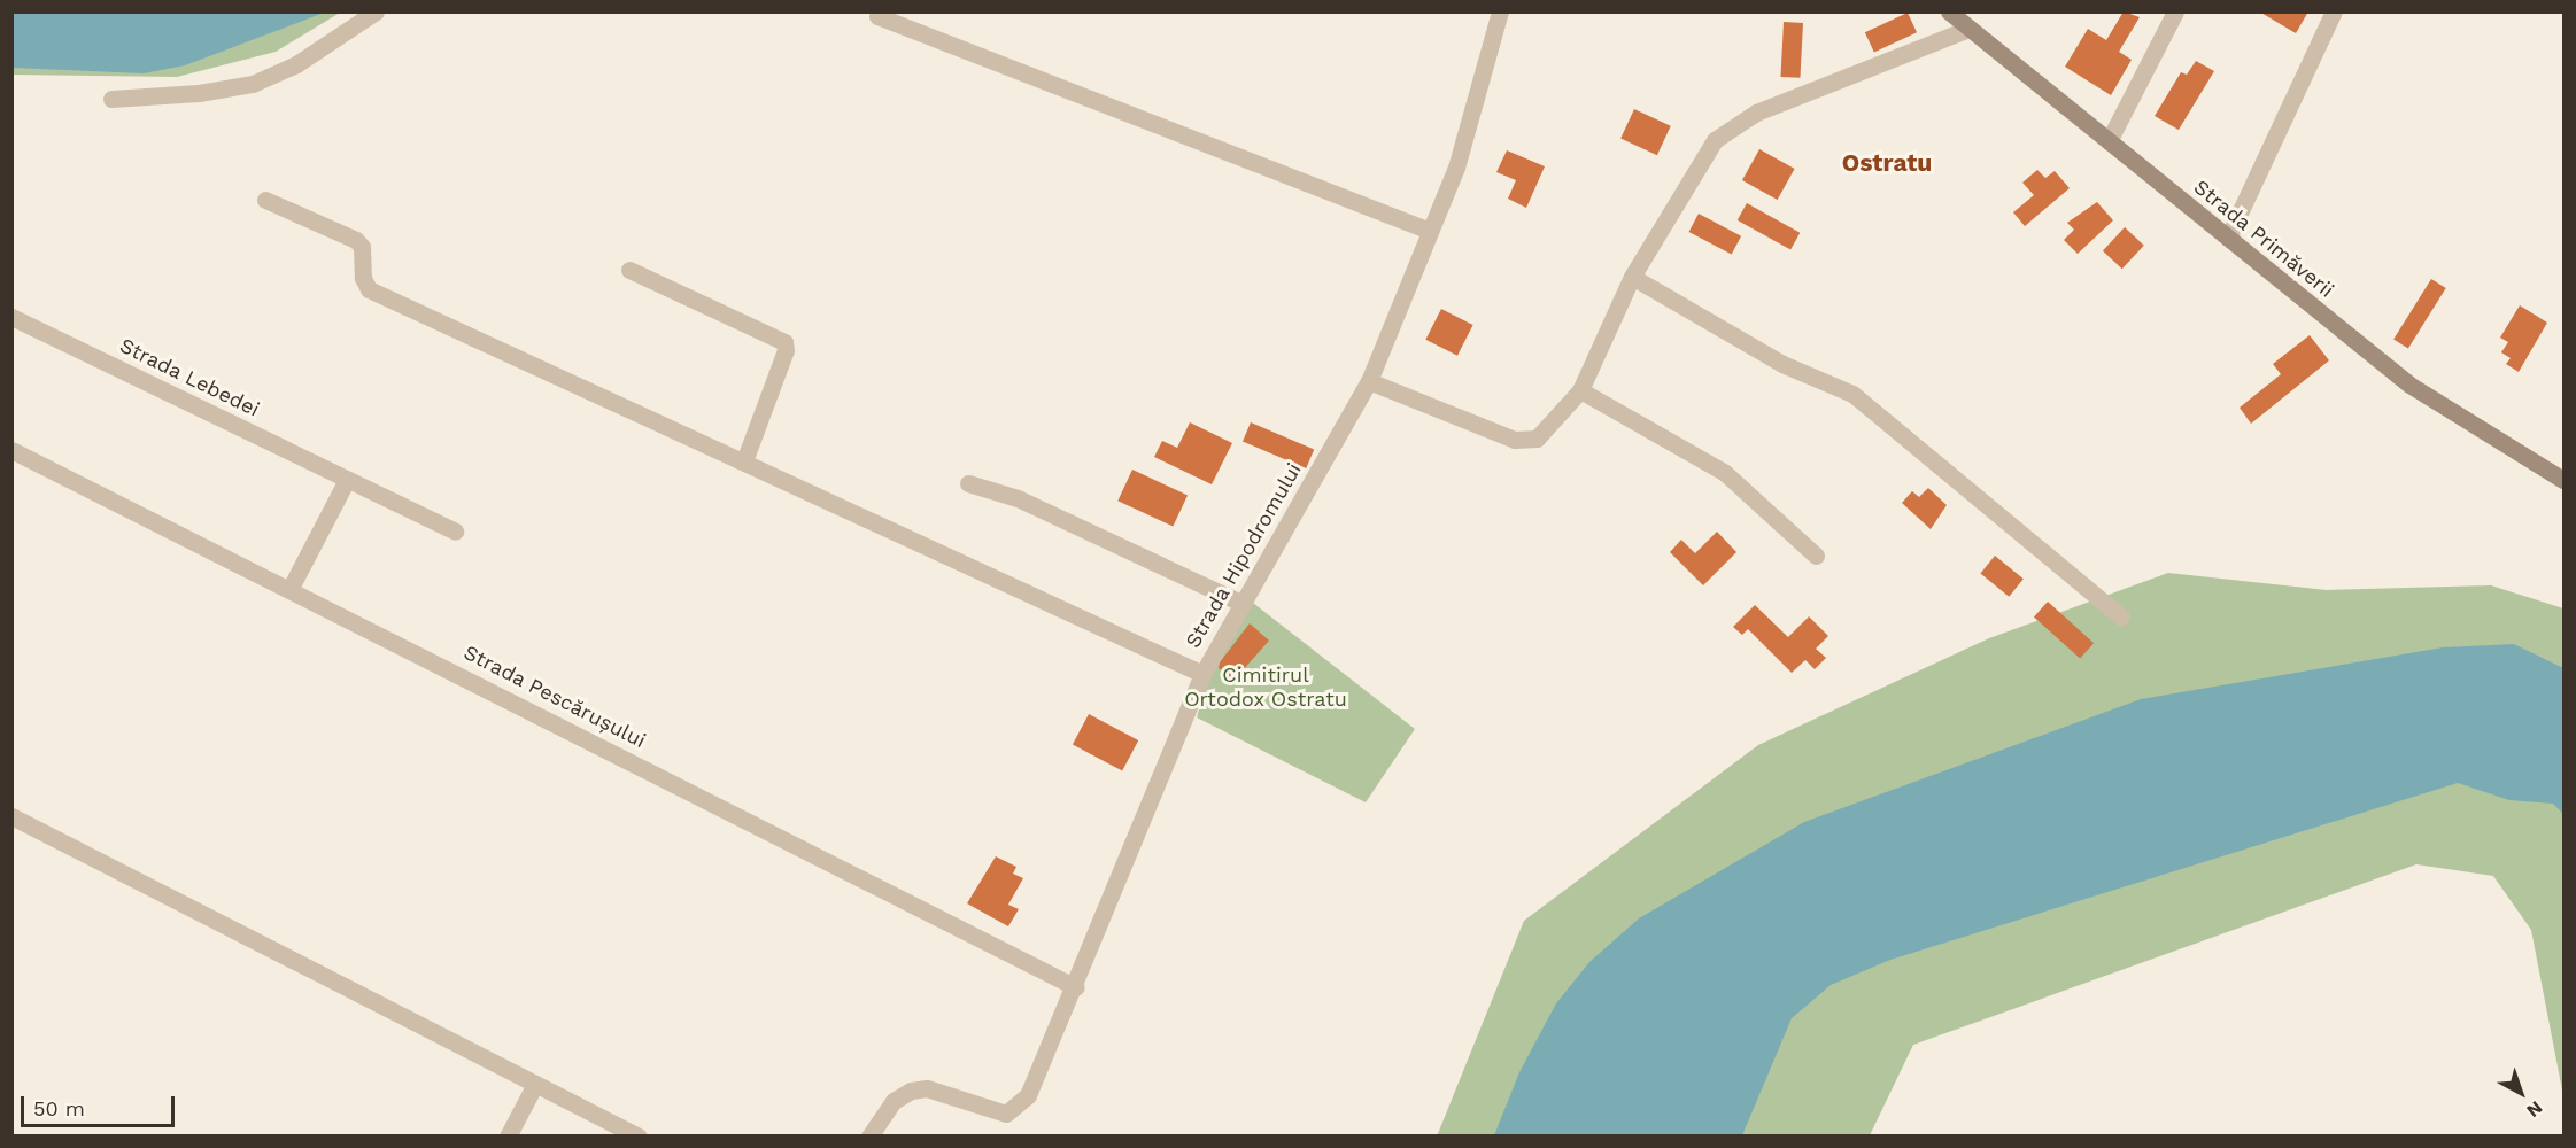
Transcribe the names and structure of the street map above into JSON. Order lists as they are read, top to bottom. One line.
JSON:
{"streets":{"main road":["Strada Primăverii"],"street":["Strada Lebedei","Strada Hipodromului","Strada Pescărușului"]},"crossings":[["Strada Hipodromului","Strada Pescărușului"]],"districts":["Ostratu"],"parks":["Cimitirul Ortodox Ostratu"],"scale_bar":"50 m","north":"bottom right"}
